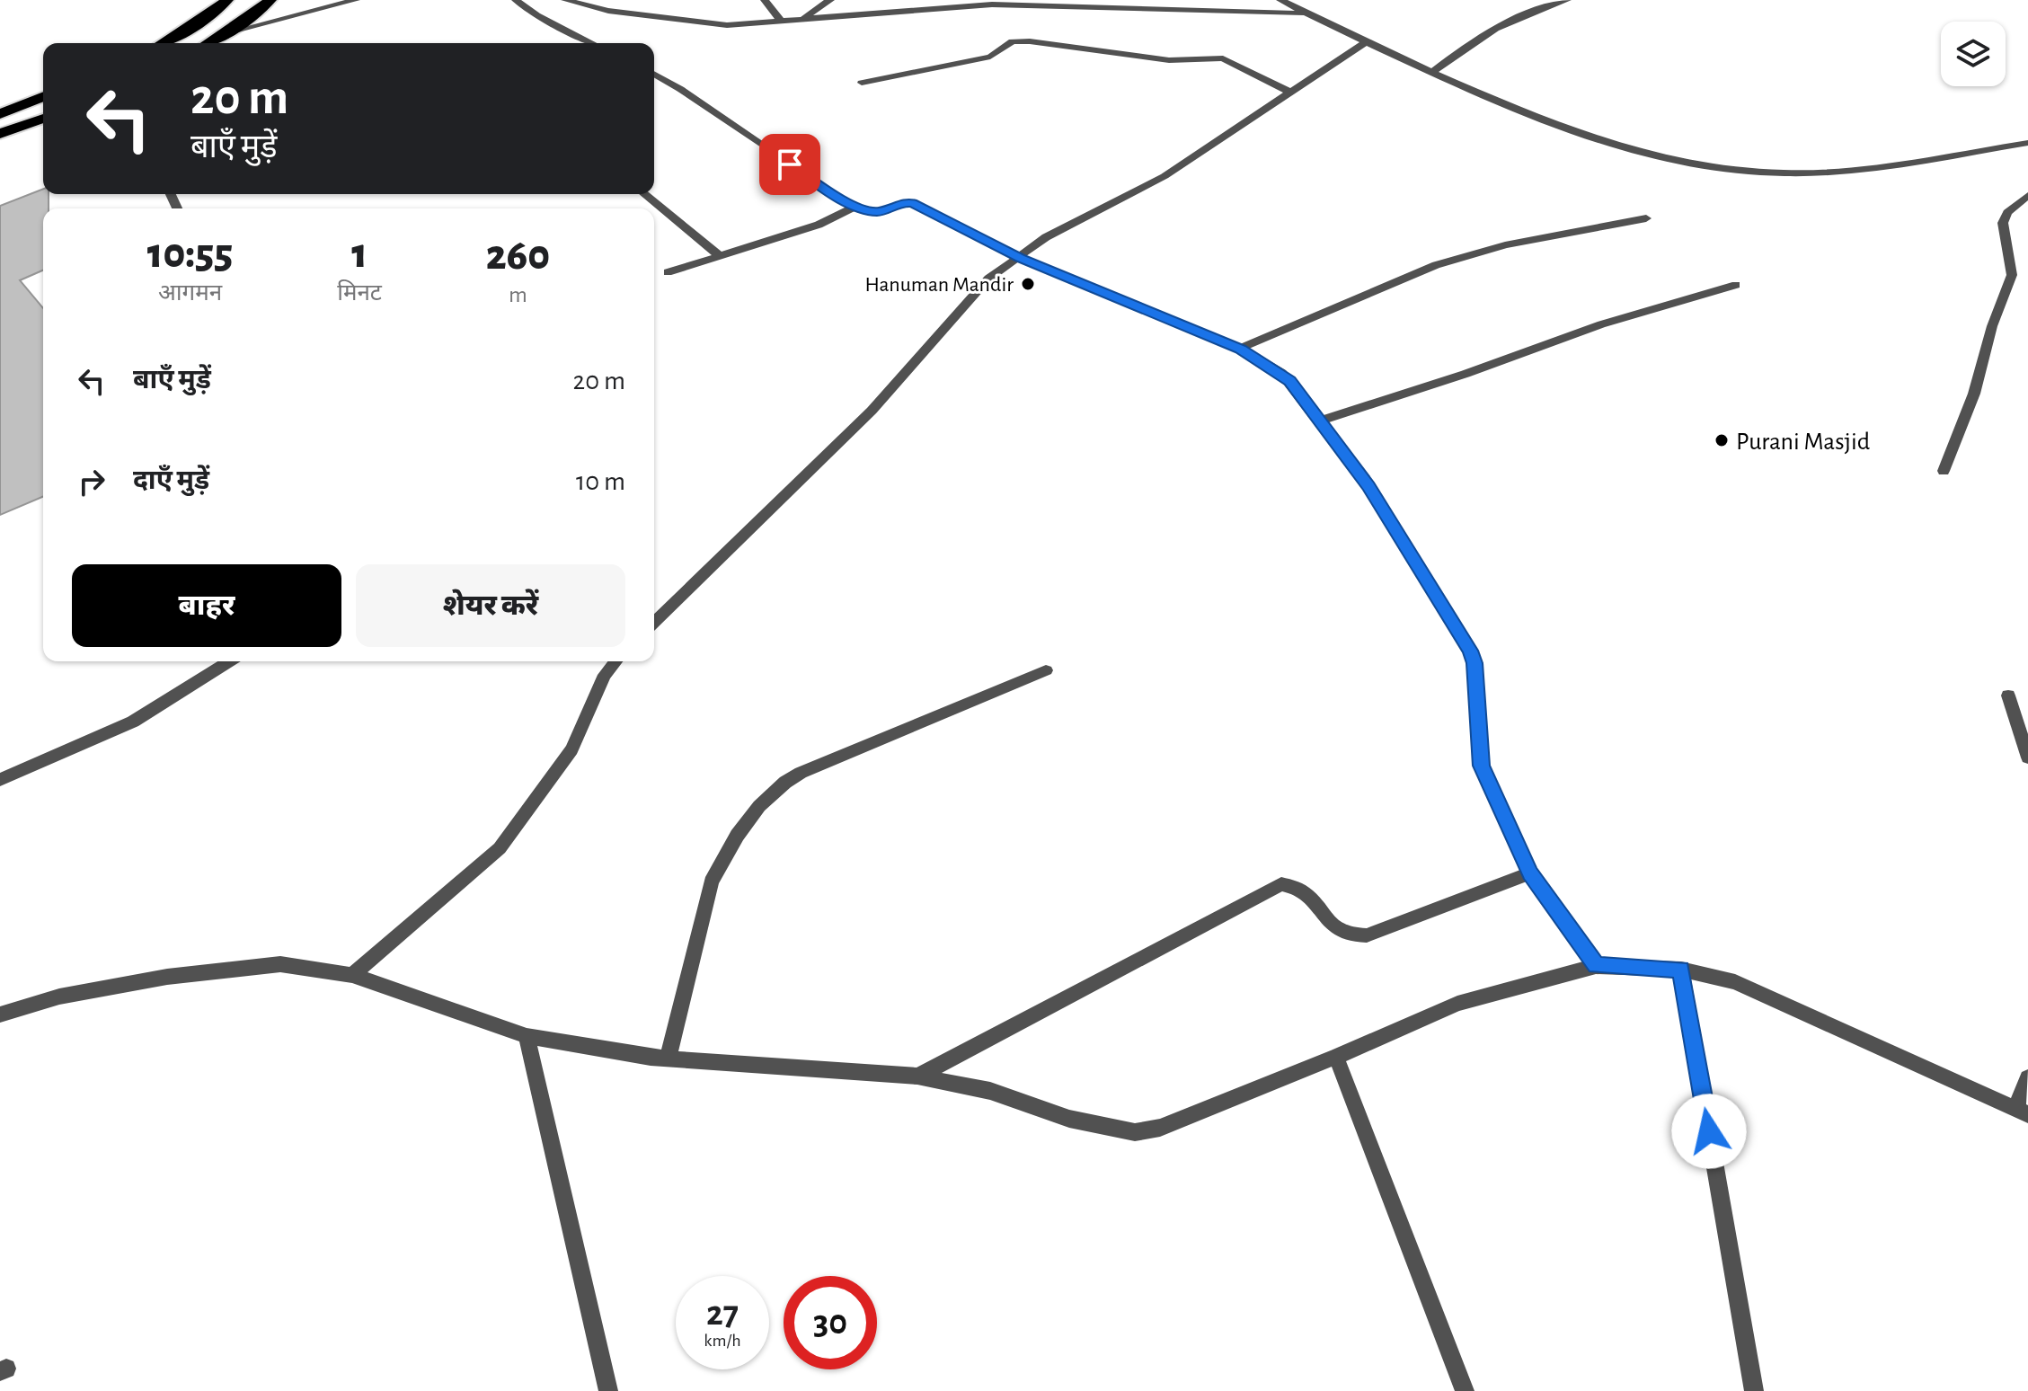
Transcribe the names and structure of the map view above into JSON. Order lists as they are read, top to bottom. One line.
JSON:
{"places":["Hanuman Mandir","Purani Masjid"],"page":{"turn":["20 m","बाएँ मुड़ें"],"eta":["10:55","आगमन","1","मिनट","260","m"],"list":[{"name":"बाएँ मुड़ें","value":"20 m"},{"name":"दाएँ मुड़ें","value":"10 m"}],"buttons":["बाहर","शेयर करें"],"speed":"27 km/h","limit":"30"}}
